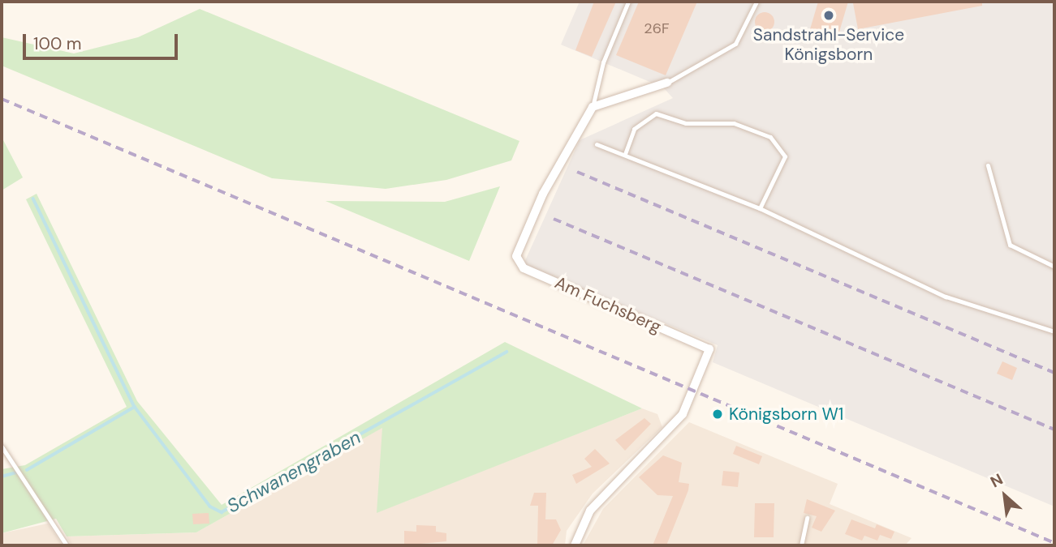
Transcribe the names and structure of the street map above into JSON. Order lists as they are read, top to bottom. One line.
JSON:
{"streets":{"street":["Am Fuchsberg"]},"water":["Schwanengraben"],"places":["Sandstrahl-Service Königsborn","Königsborn W1"],"house_numbers":["26F"],"scale_bar":"100 m","north":"top left"}
